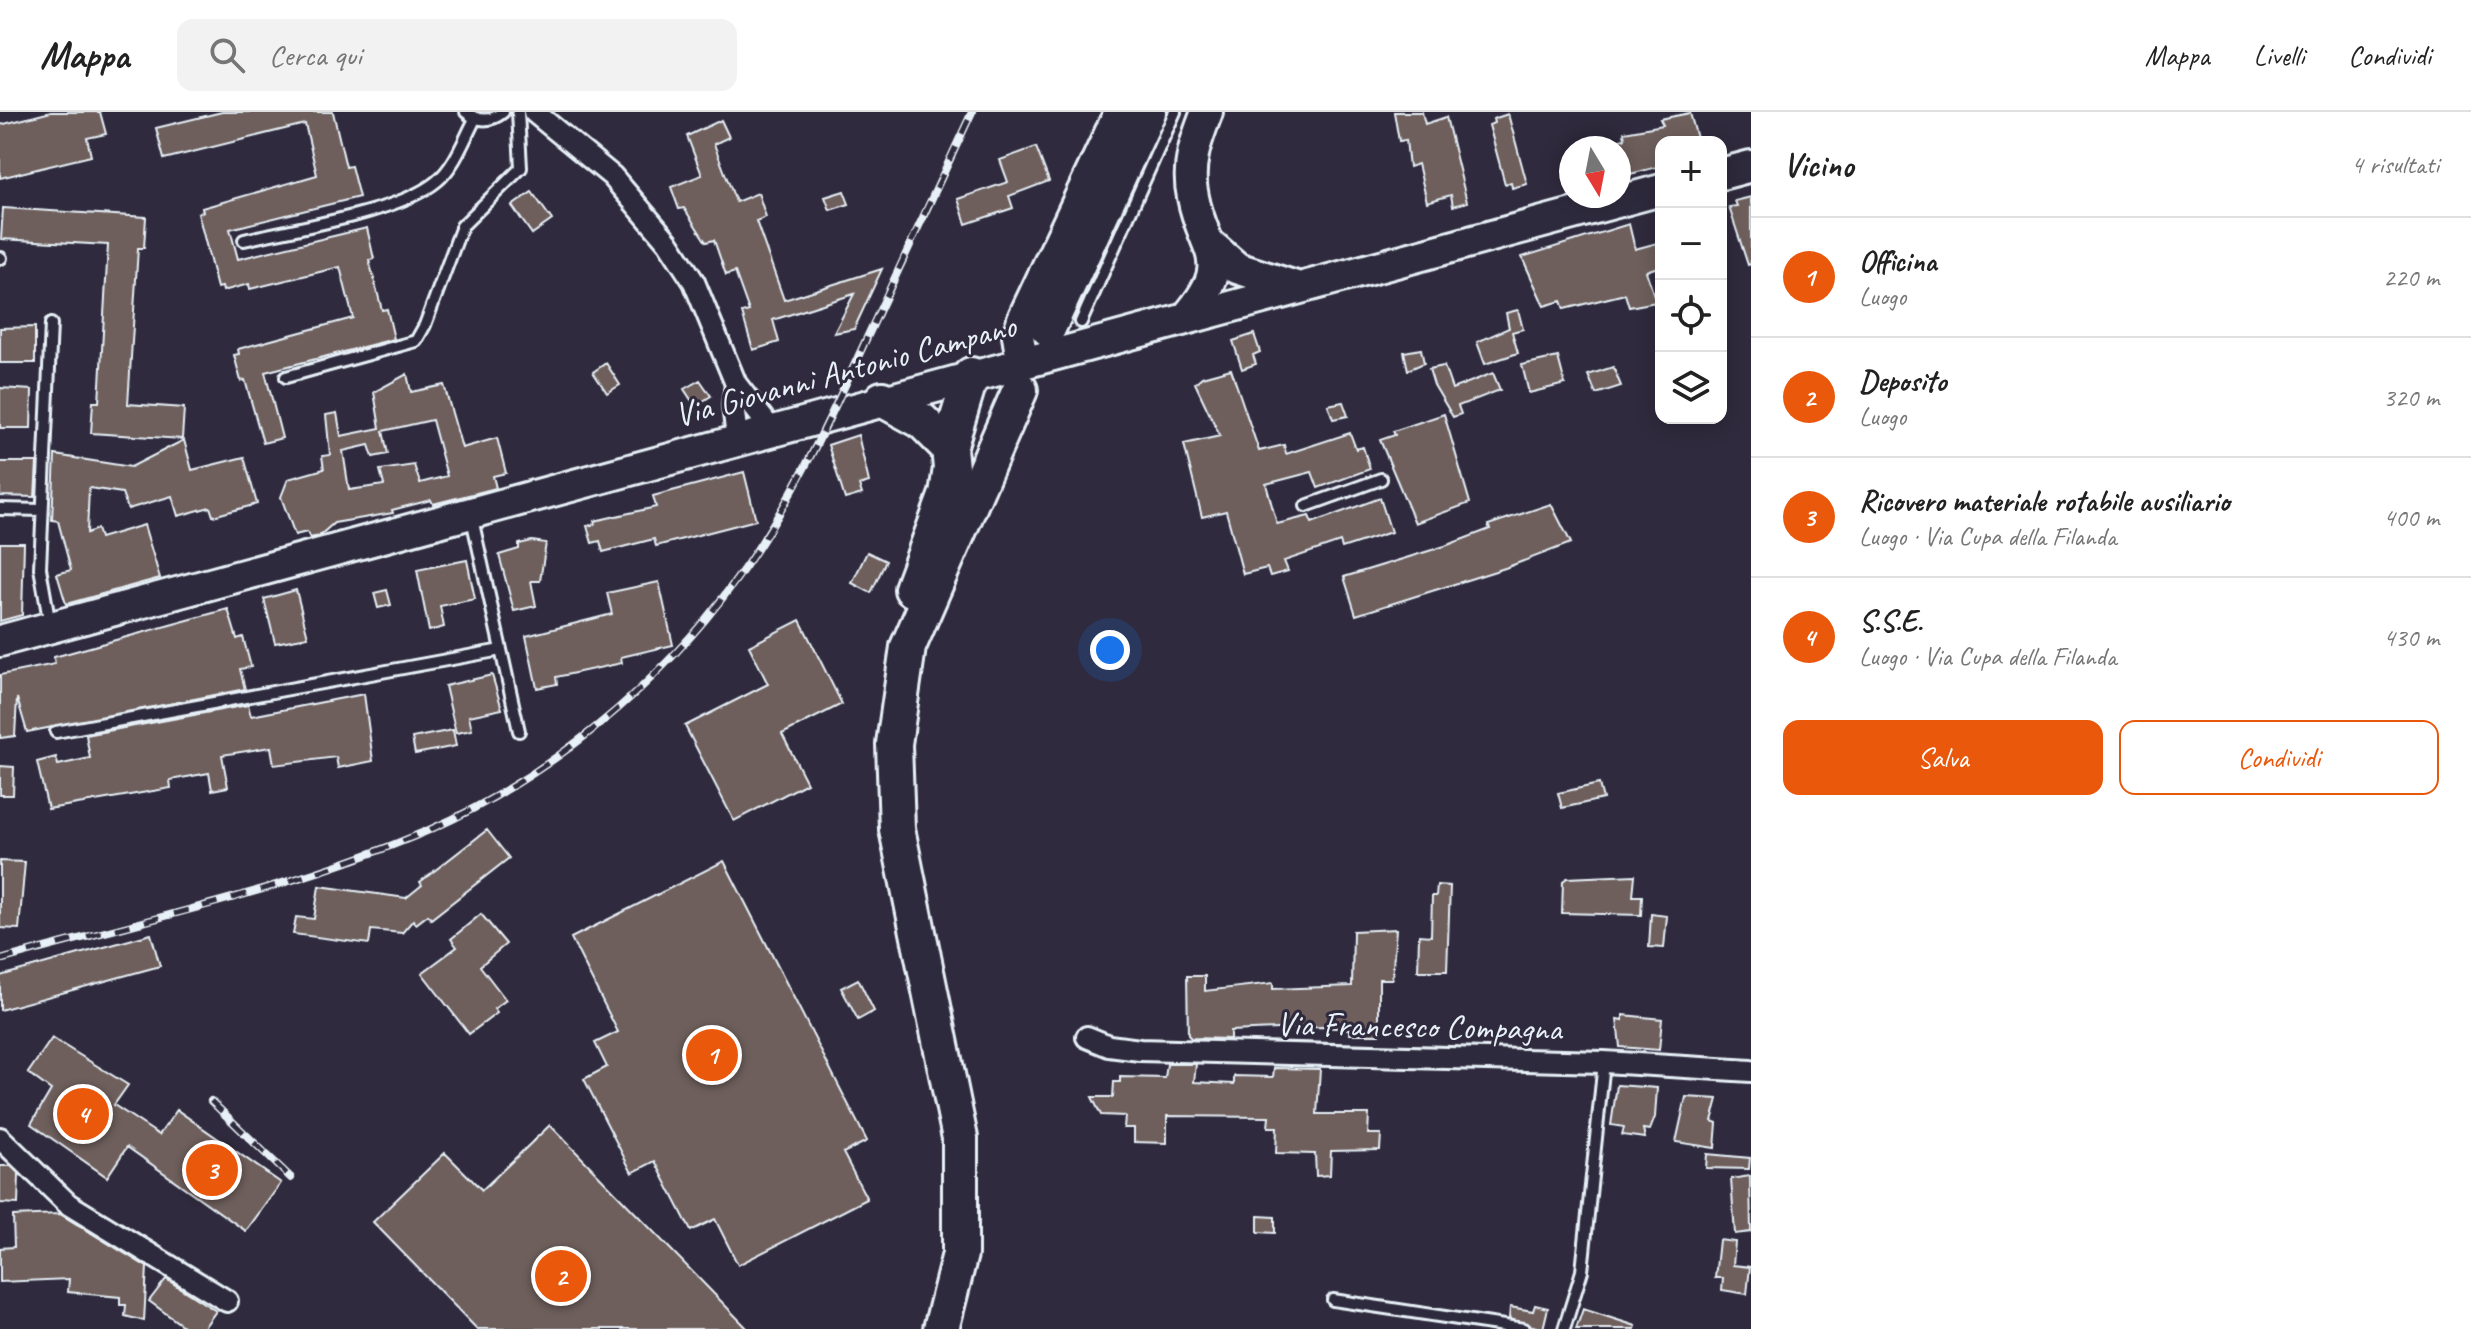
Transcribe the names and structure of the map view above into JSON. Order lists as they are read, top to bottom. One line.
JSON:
{"streets":{"main road":["Via Giovanni Antonio Campano"],"street":["Via Francesco Compagna"]},"north":"bottom","page":{"header":"Mappa","search":"Cerca qui","nav":["Mappa","Livelli","Condividi"],"heading":["Vicino","4 risultati"],"map_buttons":["+","−"],"list":[{"mark":"1","name":"Officina","note":"Luogo","value":"220 m"},{"mark":"2","name":"Deposito","note":"Luogo","value":"320 m"},{"mark":"3","name":"Ricovero materiale rotabile ausiliario","note":"Luogo · Via Cupa della Filanda","value":"400 m"},{"mark":"4","name":"S.S.E.","note":"Luogo · Via Cupa della Filanda","value":"430 m"}],"buttons":["Salva","Condividi"],"pins":["1","4","3","2"]}}
